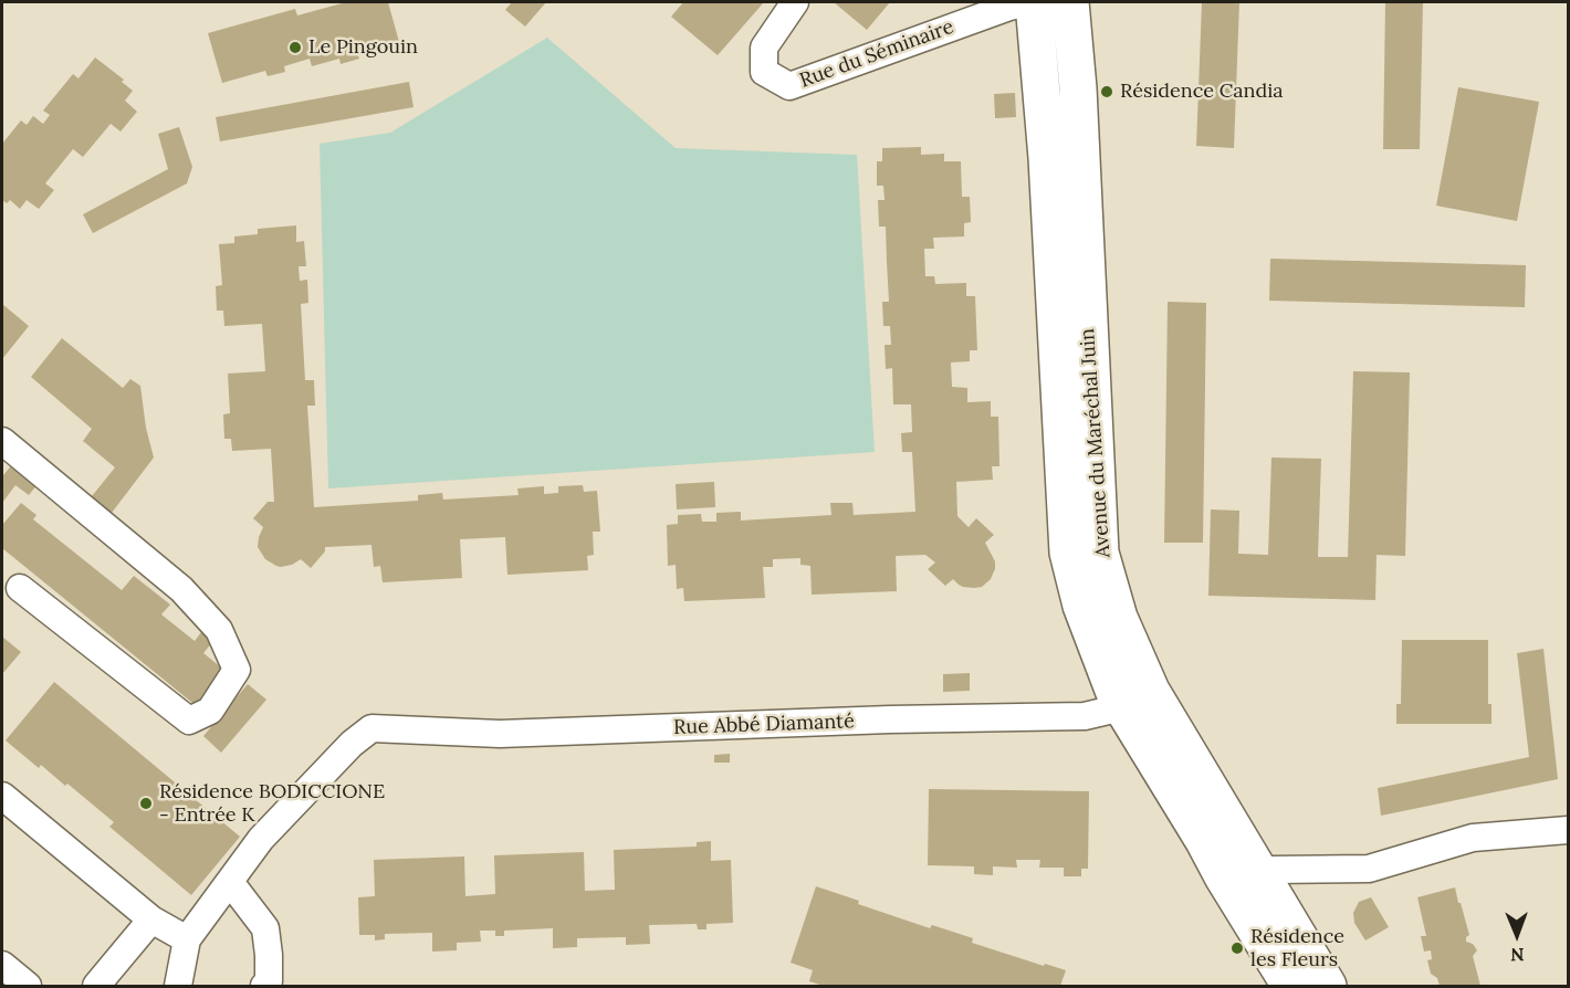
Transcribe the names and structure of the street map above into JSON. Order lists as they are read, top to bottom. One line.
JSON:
{"streets":{"main road":["Avenue du Maréchal Juin"],"street":["Rue du Séminaire","Rue Abbé Diamanté"]},"crossings":[["Rue du Séminaire","Avenue du Maréchal Juin"],["Avenue du Maréchal Juin","Rue Abbé Diamanté"]],"places":["Le Pingouin","Résidence Candia","Résidence BODICCIONE - Entrée K","Résidence les Fleurs"],"north":"bottom"}
